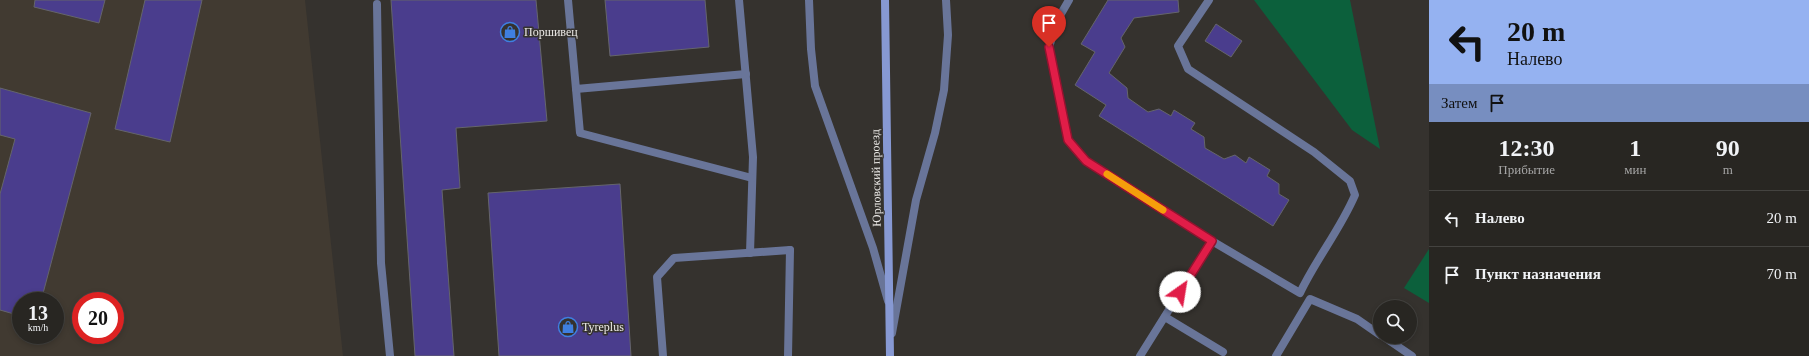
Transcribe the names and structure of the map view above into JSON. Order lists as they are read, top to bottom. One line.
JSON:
{"streets":{"main road":["Юрловский проезд"]},"places":{"shop":["Поршивец","Tyreplus"]},"page":{"turn":["20 m","Налево"],"then":"Затем","eta":["12:30","Прибытие","1","мин","90","m"],"list":[{"name":"Налево","value":"20 m"},{"name":"Пункт назначения","value":"70 m"}],"speed":"13 km/h","limit":"20"}}
